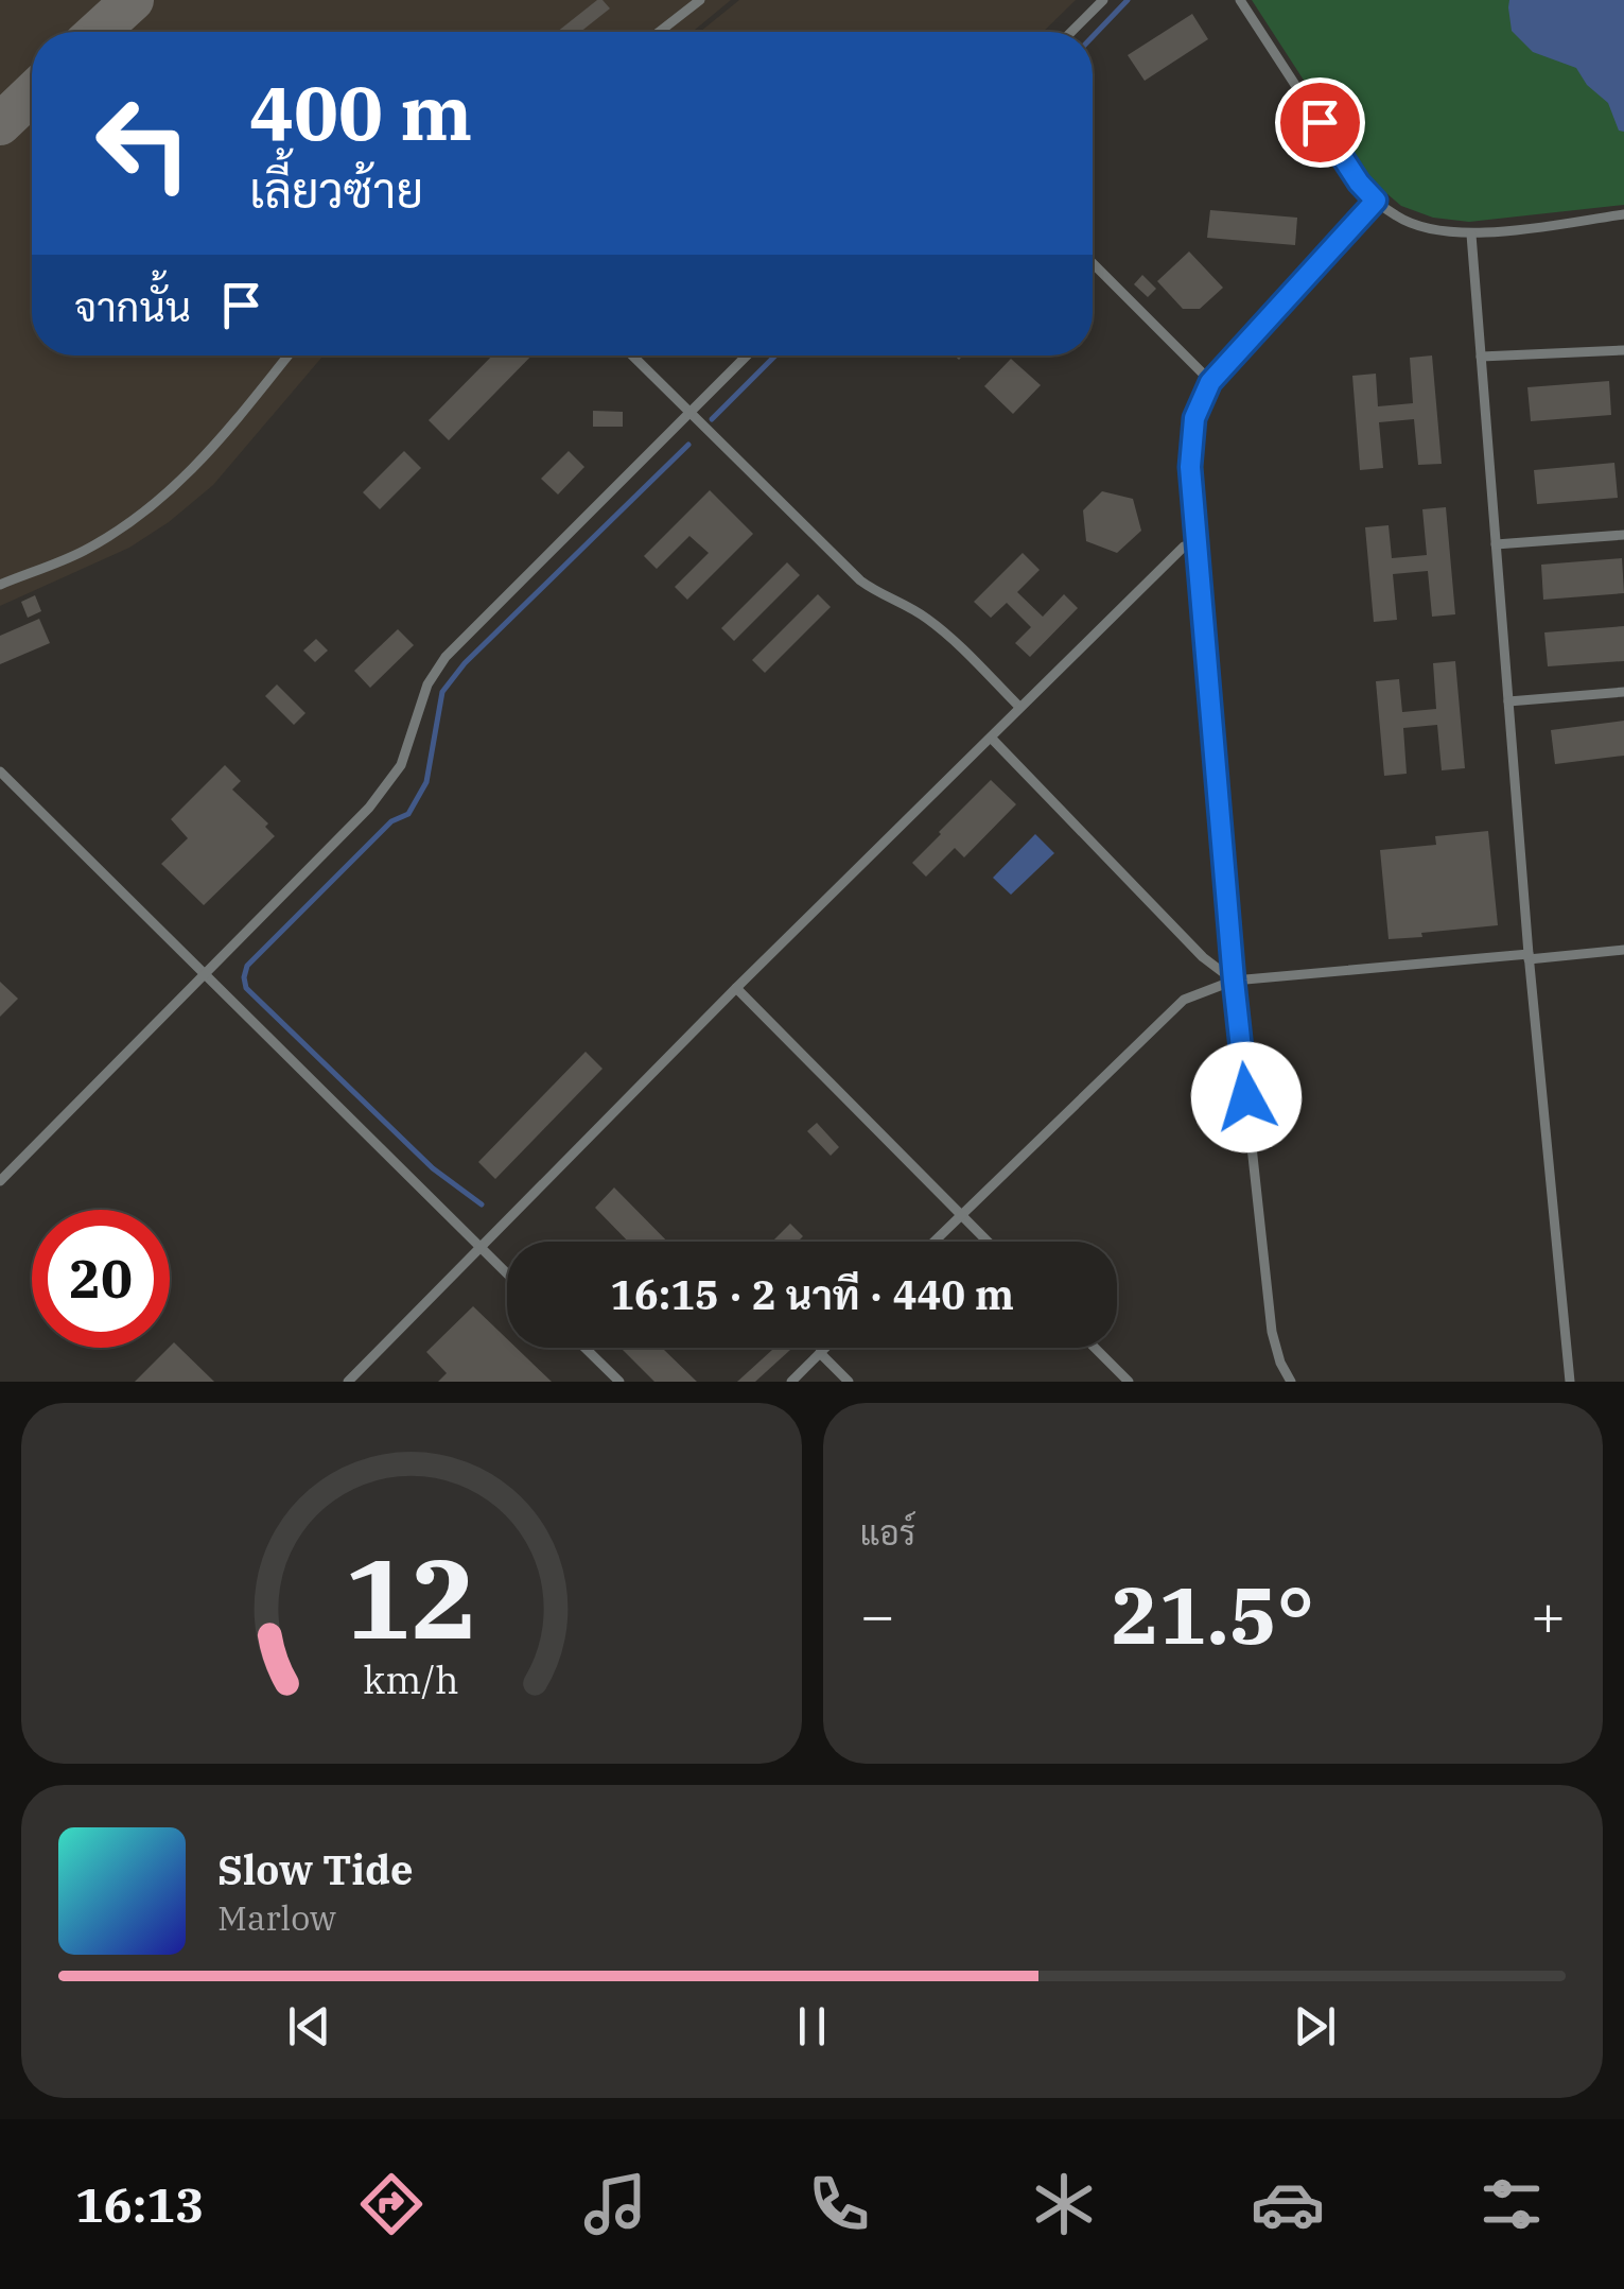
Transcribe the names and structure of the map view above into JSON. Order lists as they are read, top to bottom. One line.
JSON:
{"page":{"turn":["400 m","เลี้ยวซ้าย"],"then":"จากนั้น","limit":"20","trip":"16:15 · 2 นาที · 440 m","tile":"แอร์","heat":["−","21.5°","+"],"song":["Slow Tide","Marlow"],"tabs":"16:13","gauge":["12","km/h"]}}
